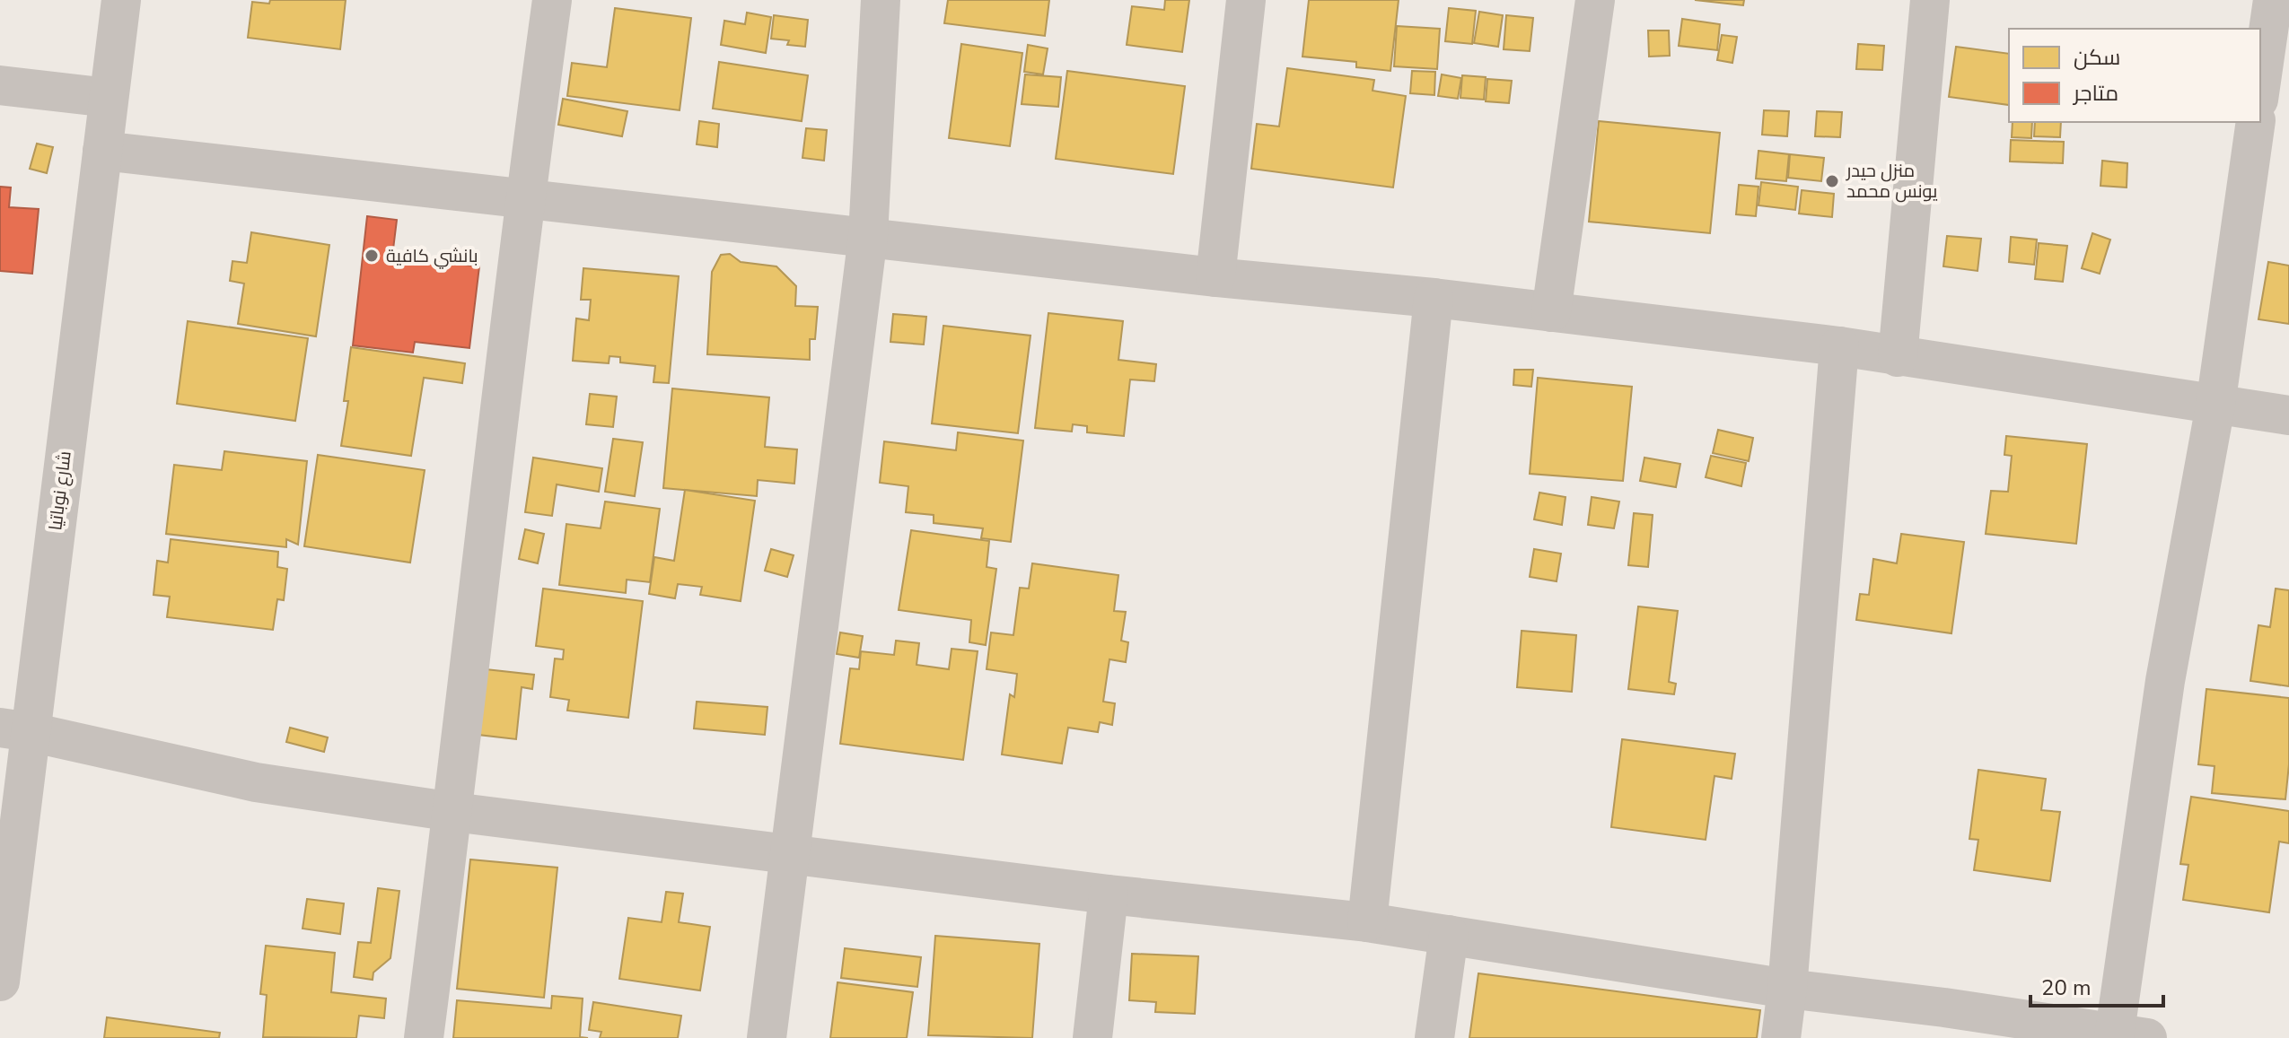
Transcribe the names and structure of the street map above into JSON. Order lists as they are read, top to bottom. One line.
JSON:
{"streets":{"street":["شارع نوباتيا"]},"places":["منزل حيدر يونس محمد","بانشي كافية"],"legend":["سكن","متاجر"],"scale_bar":"20 m"}
